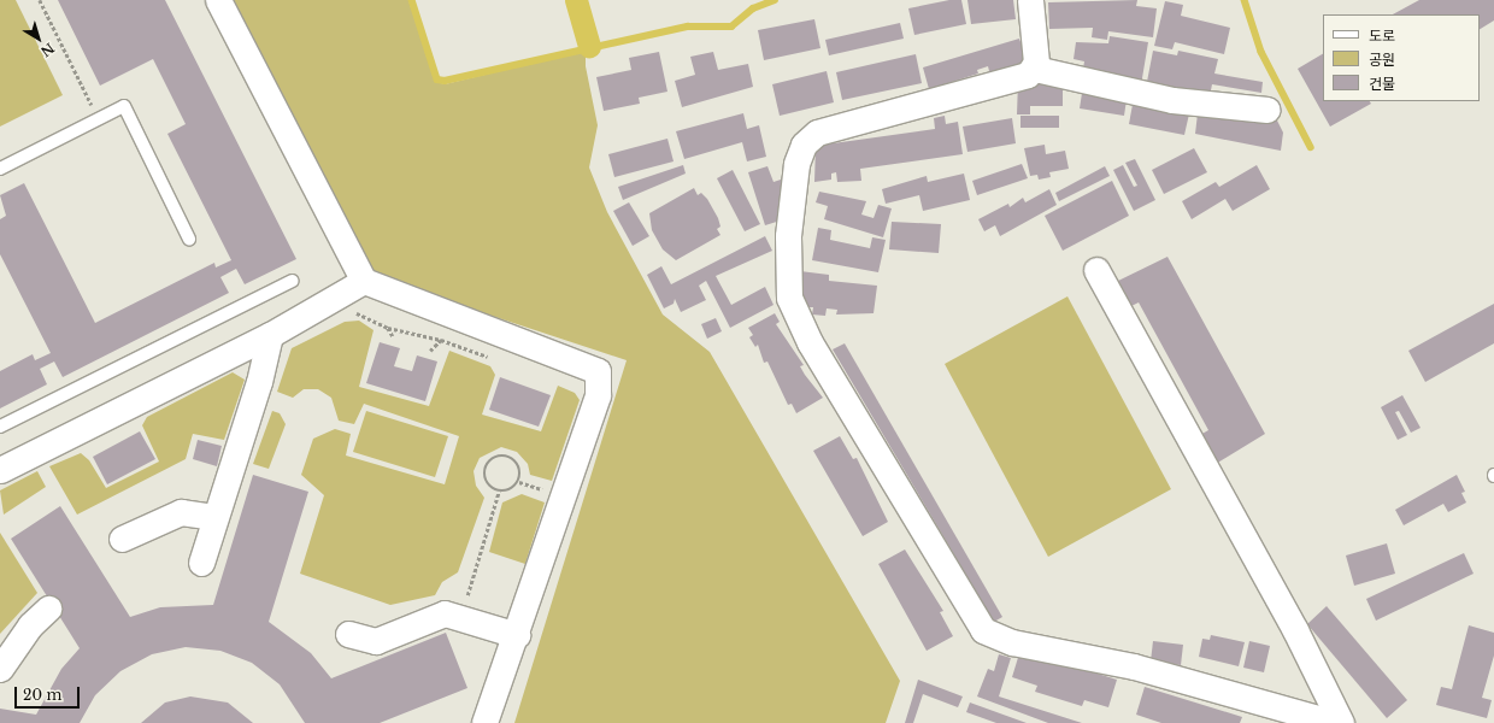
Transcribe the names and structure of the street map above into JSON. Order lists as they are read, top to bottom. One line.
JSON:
{"legend":["도로","공원","건물"],"scale_bar":"20 m","north":"bottom right"}
